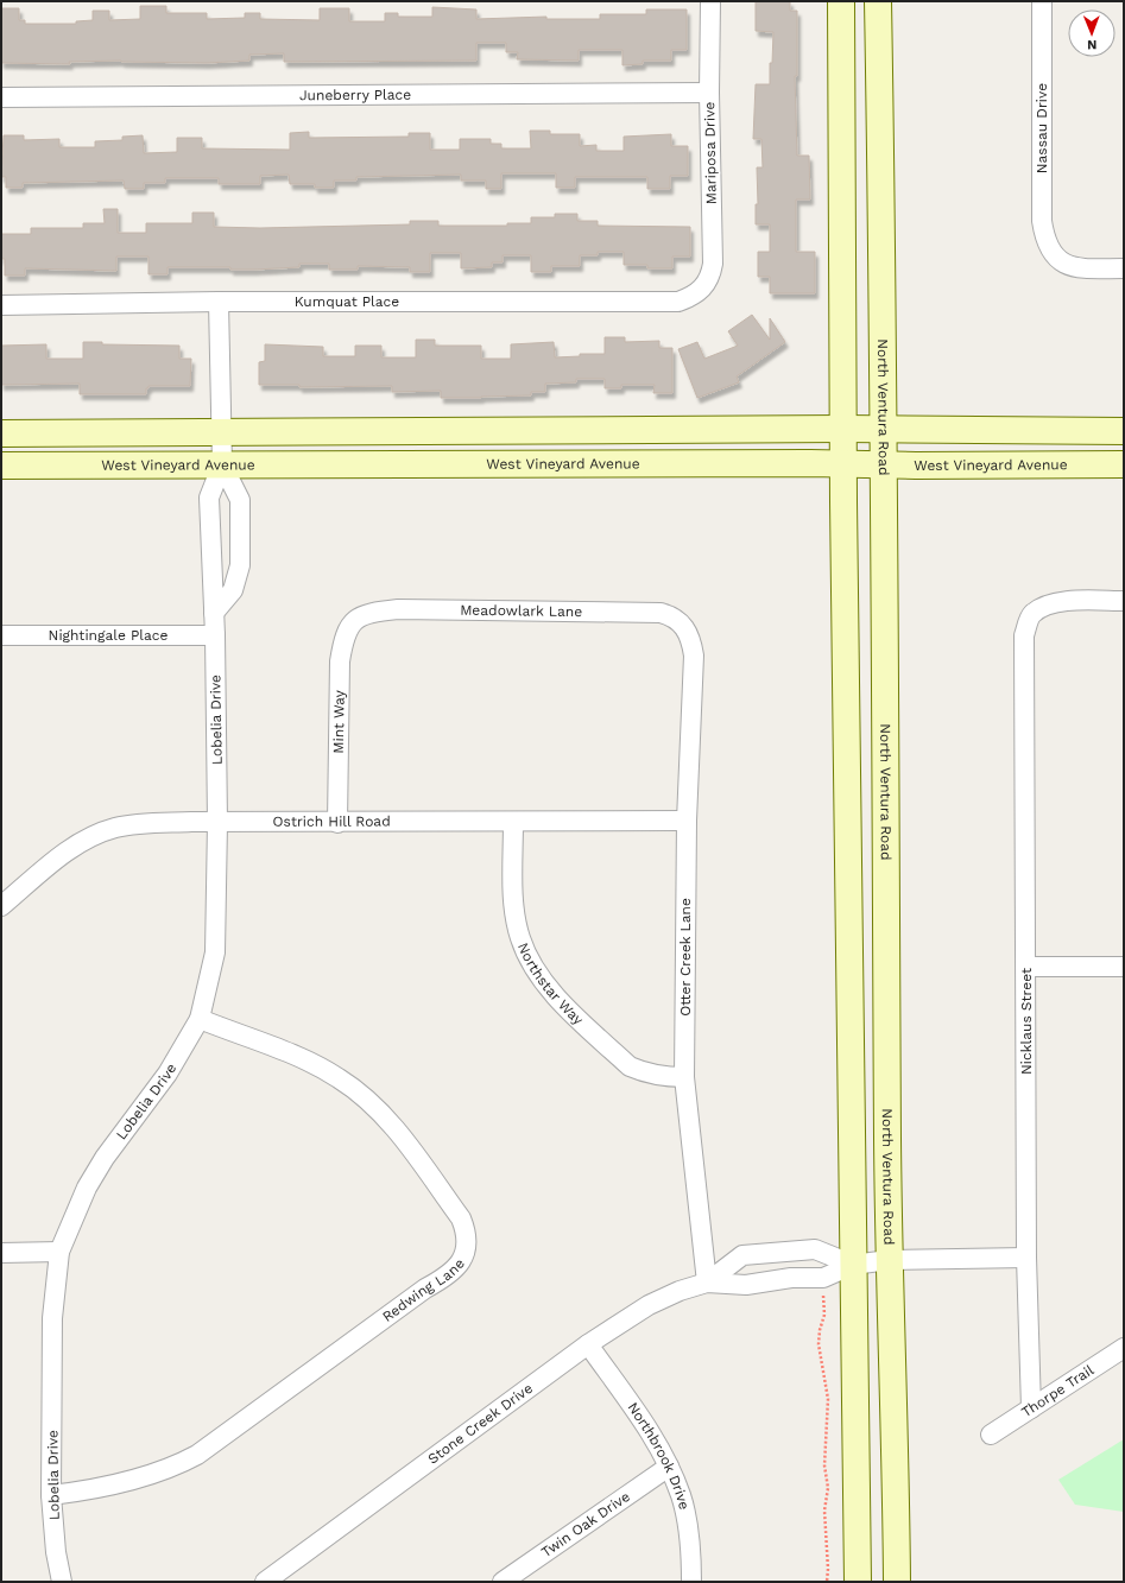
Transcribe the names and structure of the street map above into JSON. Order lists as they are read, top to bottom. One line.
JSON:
{"streets":{"main road":["North Ventura Road","West Vineyard Avenue"],"street":["Juneberry Place","Nassau Drive","Mariposa Drive","Kumquat Place","Meadowlark Lane","Nightingale Place","Lobelia Drive","Mint Way","Ostrich Hill Road","Otter Creek Lane","Northstar Way","Nicklaus Street","Redwing Lane","Thorpe Trail","Stone Creek Drive","Northbrook Drive","Twin Oak Drive"]},"crossings":[["Juneberry Place","Mariposa Drive"],["Mariposa Drive","Kumquat Place"],["Kumquat Place","Lobelia Drive"],["North Ventura Road","West Vineyard Avenue"],["North Ventura Road","Stone Creek Drive"],["West Vineyard Avenue","Lobelia Drive"],["Meadowlark Lane","Mint Way"],["Meadowlark Lane","Otter Creek Lane"],["Nightingale Place","Lobelia Drive"],["Lobelia Drive","Ostrich Hill Road"],["Lobelia Drive","Redwing Lane"],["Mint Way","Ostrich Hill Road"],["Ostrich Hill Road","Otter Creek Lane"],["Ostrich Hill Road","Northstar Way"],["Otter Creek Lane","Northstar Way"],["Otter Creek Lane","Stone Creek Drive"],["Nicklaus Street","Thorpe Trail"],["Nicklaus Street","Stone Creek Drive"],["Stone Creek Drive","Northbrook Drive"],["Northbrook Drive","Twin Oak Drive"]],"north":"bottom"}
